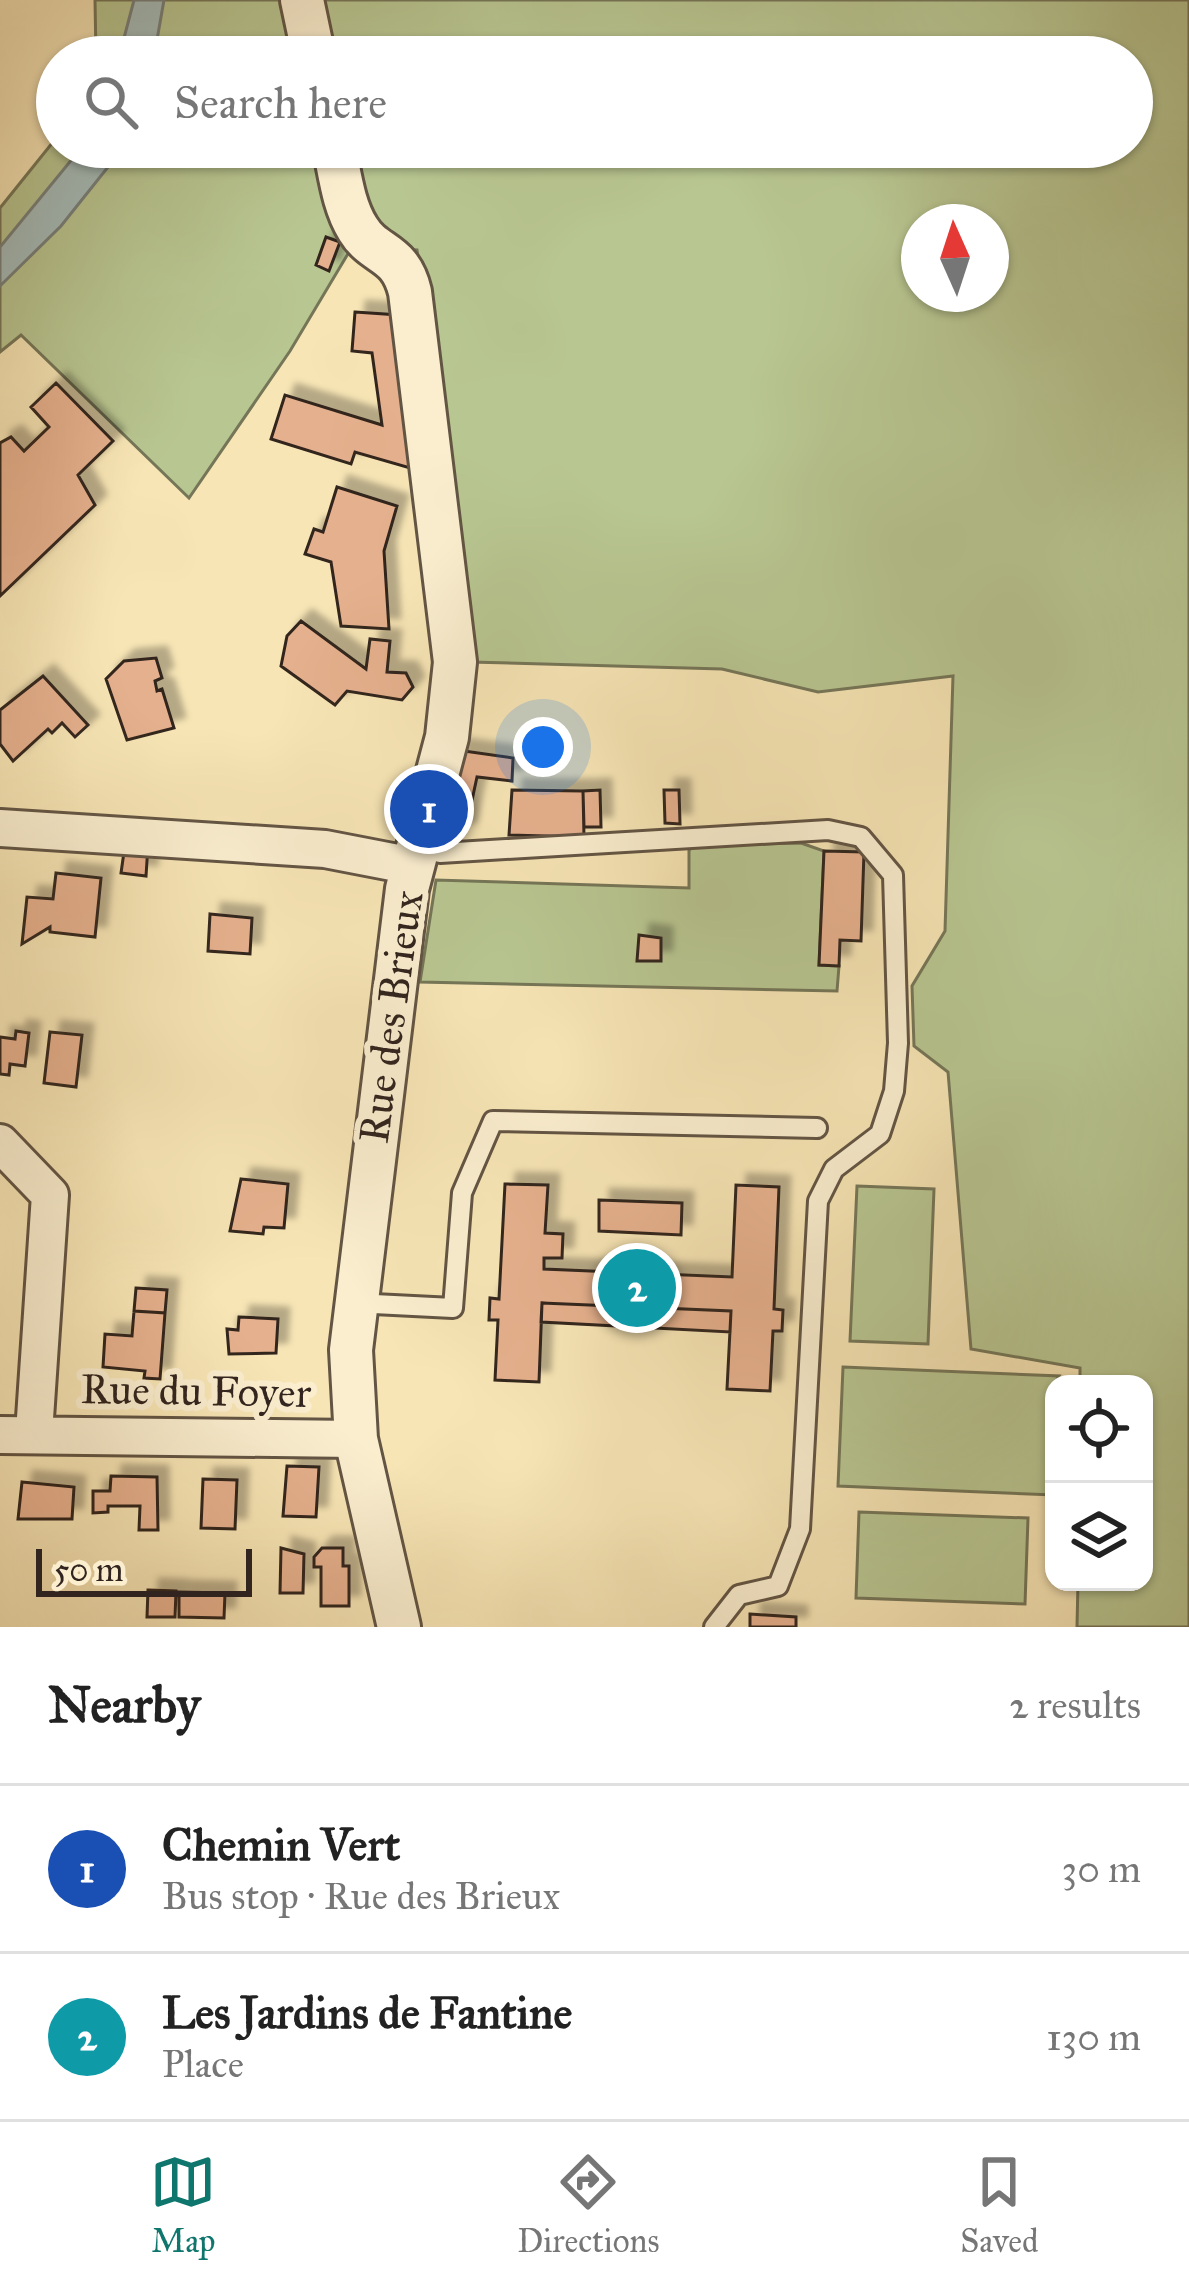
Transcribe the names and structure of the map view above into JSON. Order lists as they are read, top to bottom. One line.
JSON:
{"streets":{"street":["Rue des Brieux","Rue du Foyer"]},"crossings":[["Rue des Brieux","Rue du Foyer"]],"scale_bar":"50 m","north":"top","page":{"search":"Search here","pins":["1","2"],"scale":"50 m","heading":["Nearby","2 results"],"list":[{"mark":"1","name":"Chemin Vert","note":"Bus stop · Rue des Brieux","value":"30 m"},{"mark":"2","name":"Les Jardins de Fantine","note":"Place","value":"130 m"}],"nav":["Map","Directions","Saved"]}}
